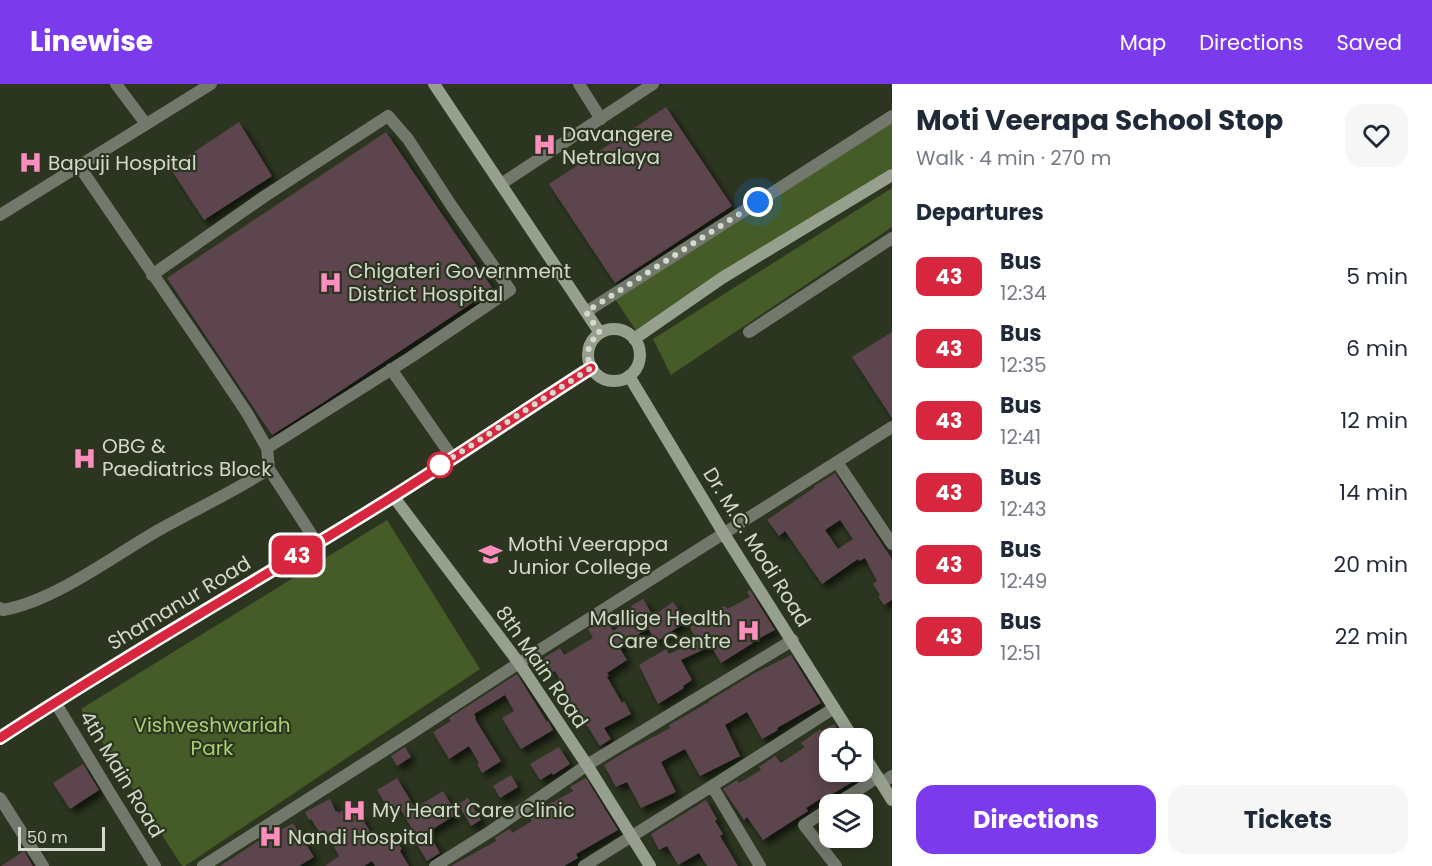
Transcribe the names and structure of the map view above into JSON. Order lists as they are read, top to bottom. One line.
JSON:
{"streets":{"street":["Dr. M.C. Modi Road","Shamanur Road","8th Main Road","4th Main Road"]},"crossings":[["Dr. M.C. Modi Road","Shamanur Road"],["Shamanur Road","8th Main Road"],["Shamanur Road","4th Main Road"]],"parks":["Vishveshwariah Park"],"places":{"hospital":["Davangere Netralaya","Bapuji Hospital","Chigateri Government District Hospital","OBG & Paediatrics Block","Mallige Health Care Centre","My Heart Care Clinic","Nandi Hospital"],"school or university":["Mothi Veerappa Junior College"]},"lines":["bus line 43"],"scale_bar":"50 m","page":{"header":"Linewise","nav":["Map","Directions","Saved"],"on_map":"43","heading":[["Moti Veerapa School Stop","Walk · 4 min · 270 m"],"Departures"],"list":[{"mark":"43","name":"Bus","note":"12:34","value":"5 min"},{"mark":"43","name":"Bus","note":"12:35","value":"6 min"},{"mark":"43","name":"Bus","note":"12:41","value":"12 min"},{"mark":"43","name":"Bus","note":"12:43","value":"14 min"},{"mark":"43","name":"Bus","note":"12:49","value":"20 min"},{"mark":"43","name":"Bus","note":"12:51","value":"22 min"}],"buttons":["Directions","Tickets"],"scale":"50 m"}}
